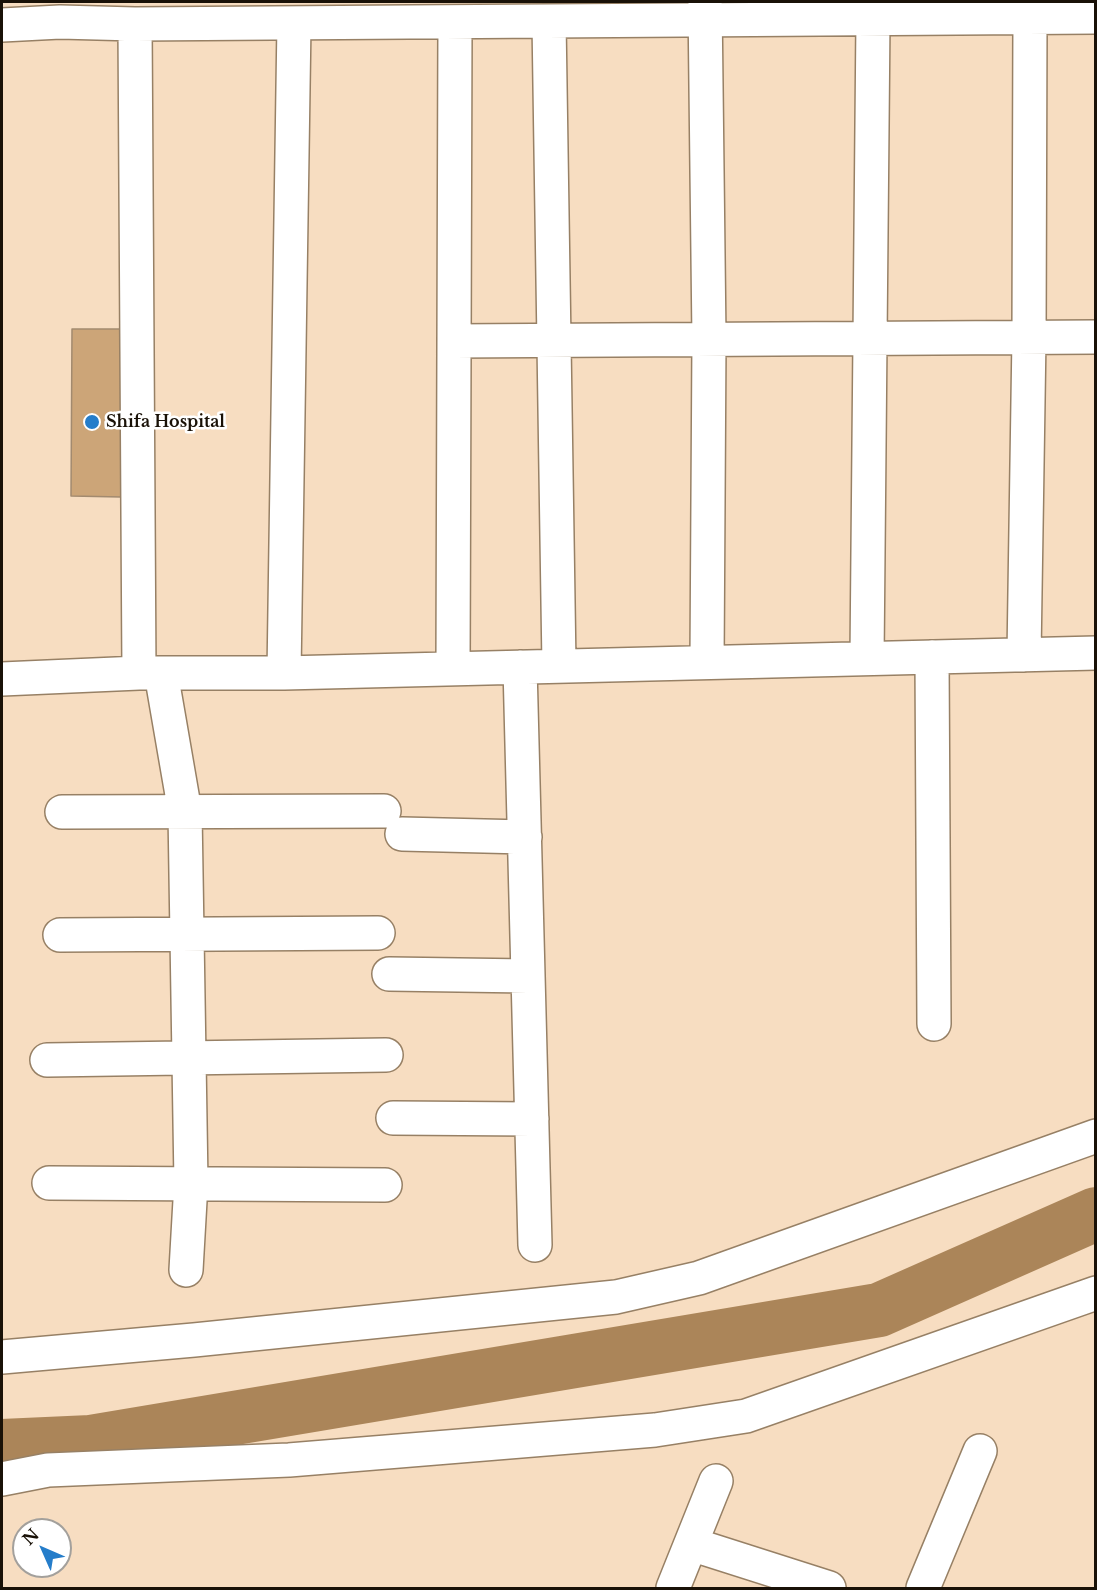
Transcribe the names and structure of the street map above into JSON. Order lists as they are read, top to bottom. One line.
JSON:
{"places":["Shifa Hospital"],"north":"top left"}
